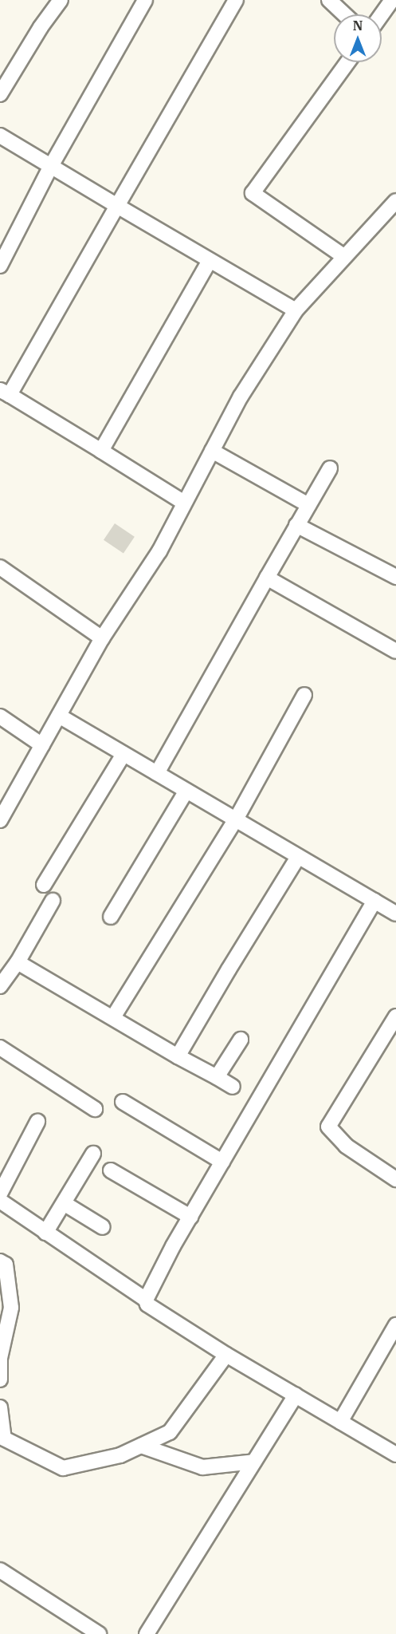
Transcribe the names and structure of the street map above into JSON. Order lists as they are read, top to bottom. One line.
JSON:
{"north":"top"}
